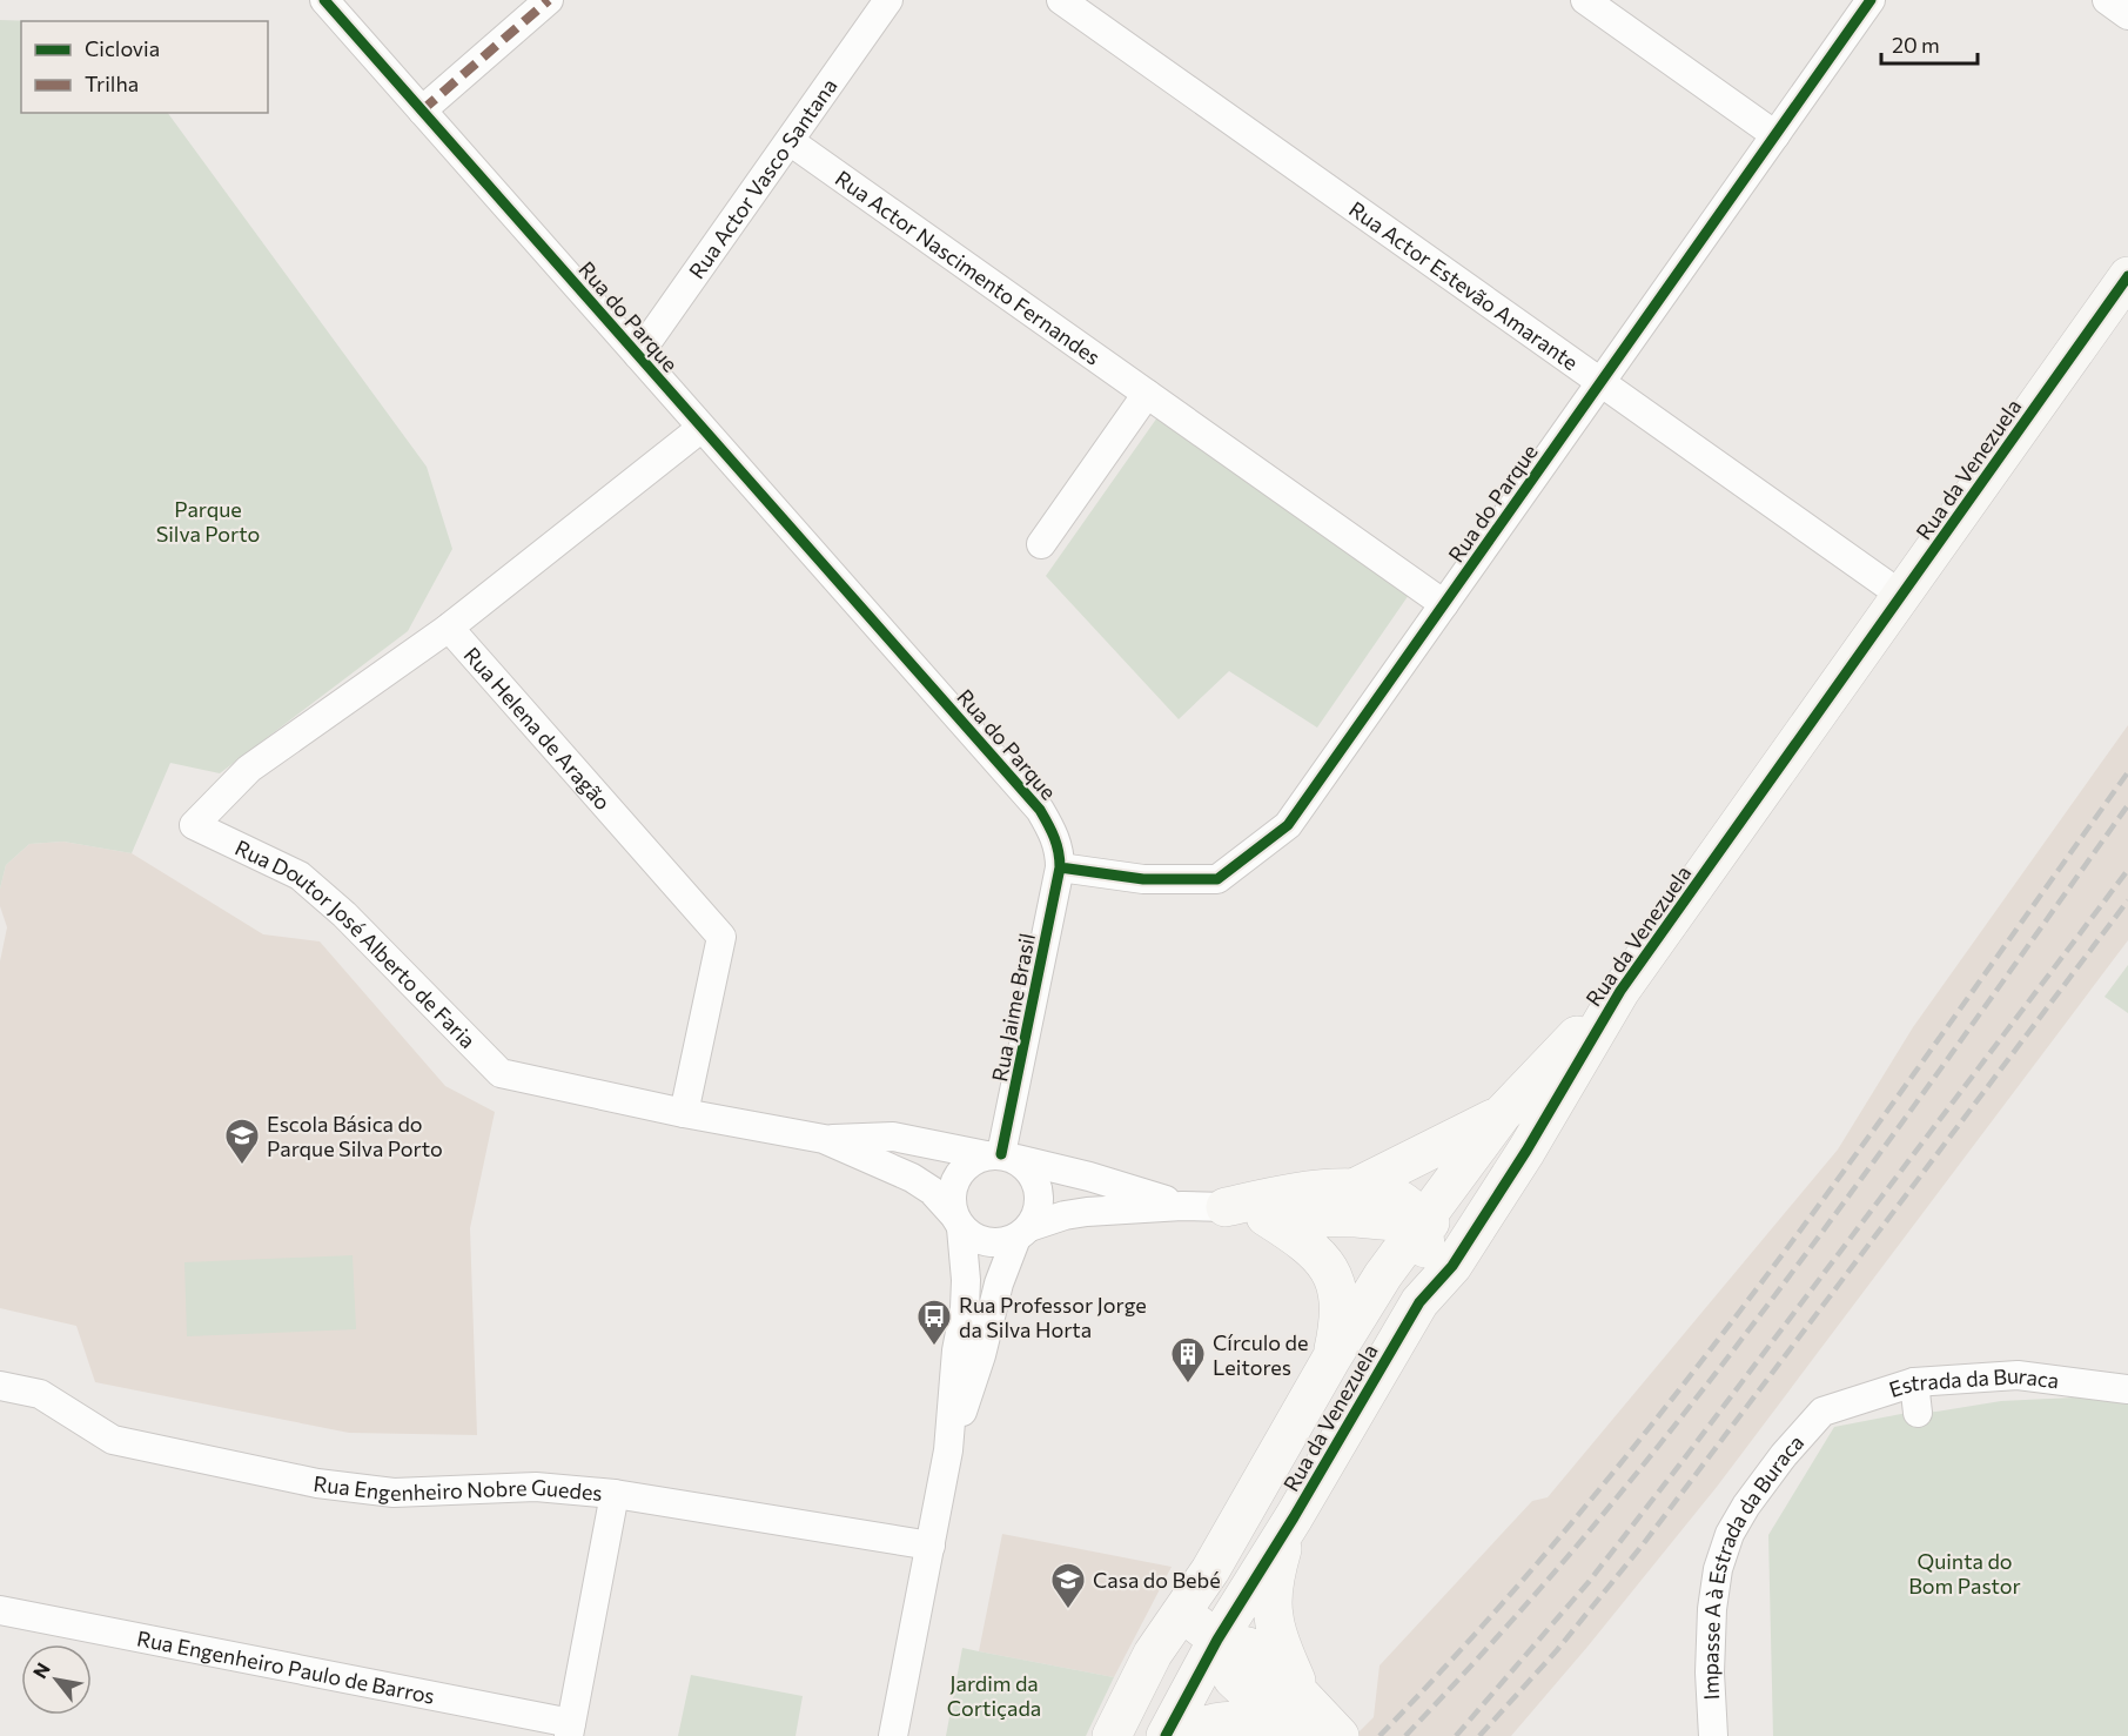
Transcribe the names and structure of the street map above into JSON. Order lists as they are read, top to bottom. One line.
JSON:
{"streets":{"street":["Rua Actor Vasco Santana","Rua Actor Nascimento Fernandes","Rua Actor Estevão Amarante","Rua do Parque","Rua da Venezuela","Rua Helena de Aragão","Rua Doutor José Alberto de Faria","Rua Jaime Brasil","Estrada da Buraca","Rua Engenheiro Nobre Guedes","Impasse A à Estrada da Buraca","Rua Engenheiro Paulo de Barros"]},"crossings":[["Rua Actor Vasco Santana","Rua Actor Nascimento Fernandes"],["Rua Actor Vasco Santana","Rua do Parque"],["Rua Actor Nascimento Fernandes","Rua do Parque"],["Rua Actor Estevão Amarante","Rua do Parque"],["Rua Actor Estevão Amarante","Rua da Venezuela"],["Rua do Parque","Rua Helena de Aragão"],["Rua do Parque","Rua Jaime Brasil"],["Rua Helena de Aragão","Rua Doutor José Alberto de Faria"],["Rua Doutor José Alberto de Faria","Rua Jaime Brasil"],["Estrada da Buraca","Impasse A à Estrada da Buraca"],["Rua Engenheiro Nobre Guedes","Rua Engenheiro Paulo de Barros"]],"parks":["Parque Silva Porto","Quinta do Bom Pastor","Jardim da Cortiçada"],"places":{"school or university":["Escola Básica do Parque Silva Porto","Casa do Bebé"],"bus stop":["Rua Professor Jorge da Silva Horta"],"building":["Círculo de Leitores"]},"legend":["Ciclovia","Trilha"],"scale_bar":"20 m","north":"top left"}
